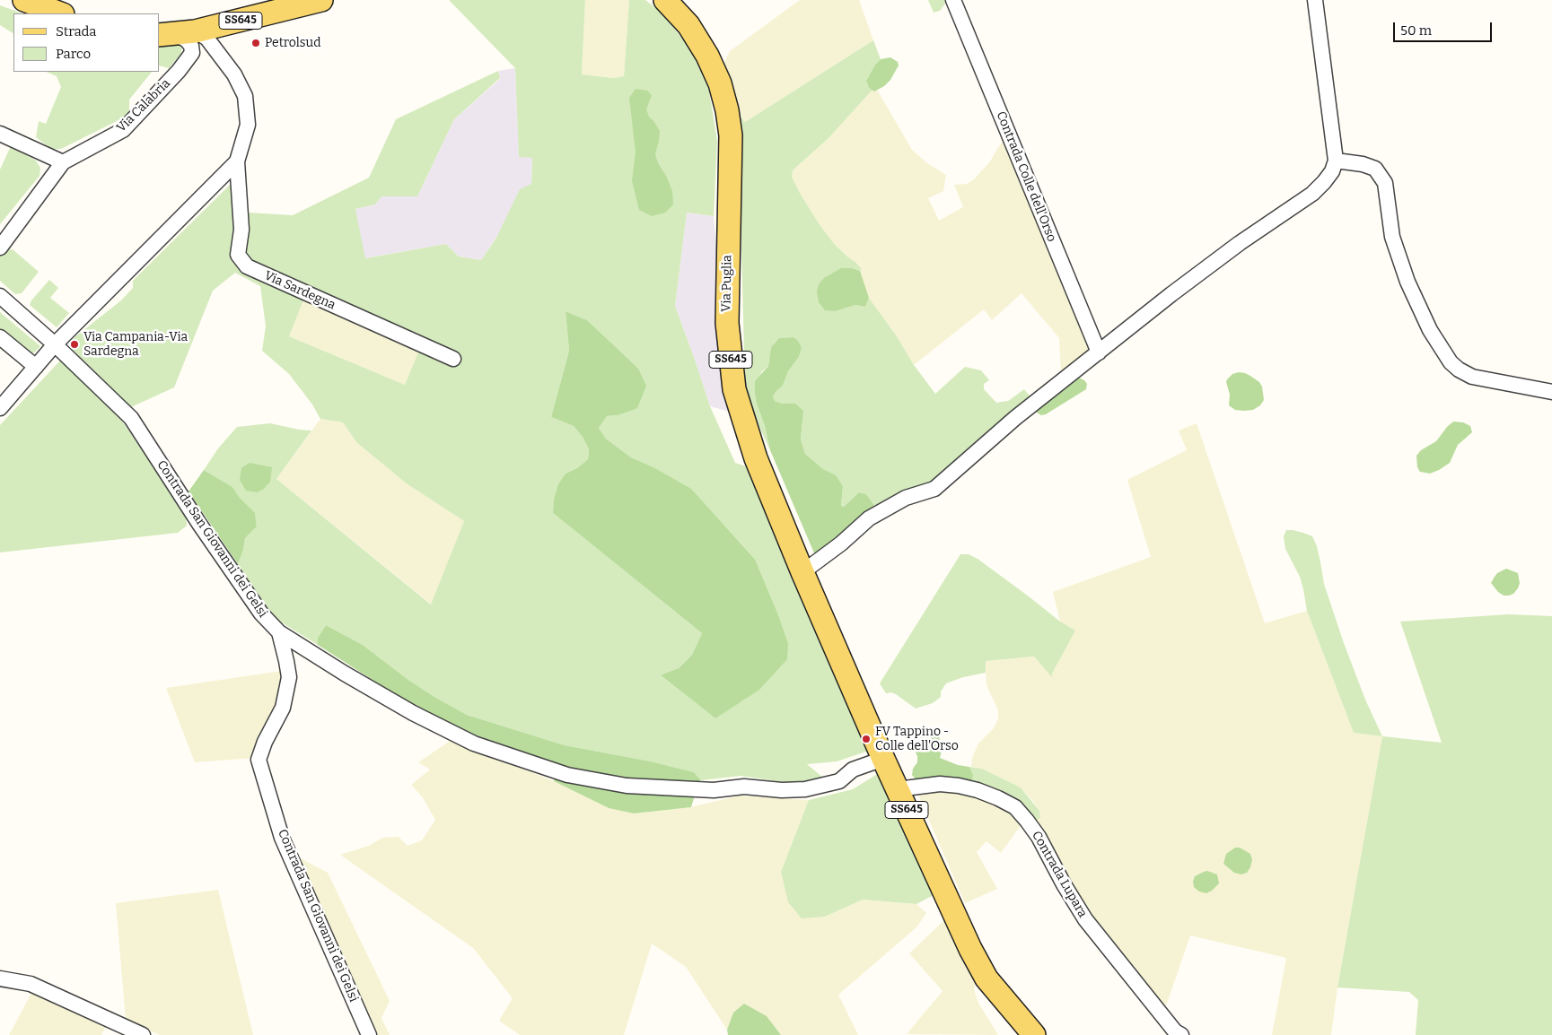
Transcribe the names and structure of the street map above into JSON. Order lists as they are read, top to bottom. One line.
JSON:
{"streets":{"main road":["SS645","Via Puglia"],"street":["Via Calabria","Contrada Colle dell'Orso","Via Sardegna","Contrada San Giovanni dei Gelsi","Contrada Lupara"]},"crossings":[["SS645","Via Calabria"],["SS645","Via Puglia"],["SS645","Via Sardegna"],["SS645","Contrada Lupara"],["Via Calabria","Via Sardegna"],["Via Sardegna","Contrada San Giovanni dei Gelsi"]],"places":["Petrolsud","Via Campania-Via Sardegna","FV Tappino - Colle dell'Orso"],"legend":["Strada","Parco"],"scale_bar":"50 m"}
